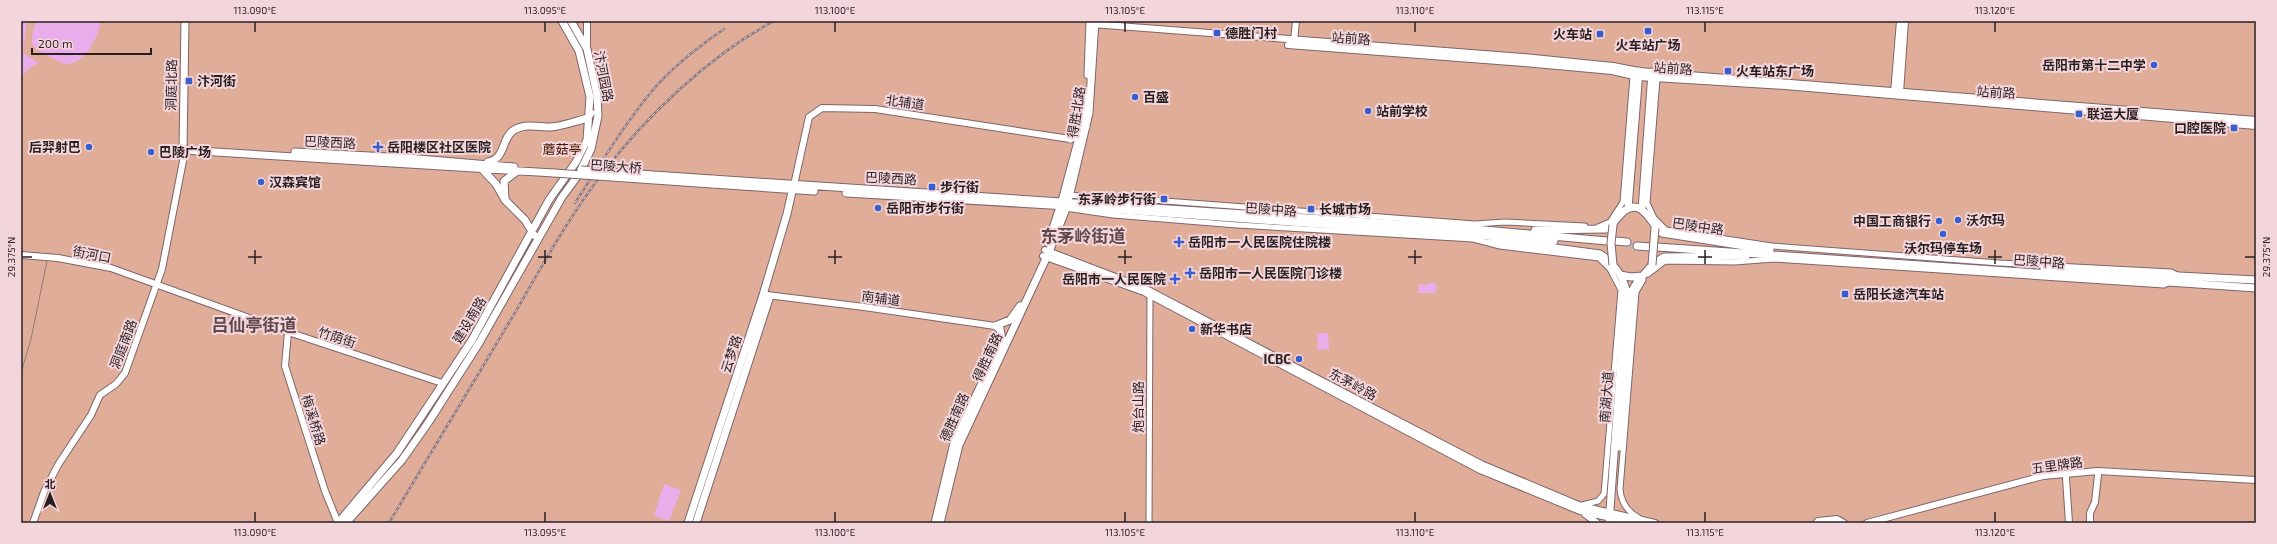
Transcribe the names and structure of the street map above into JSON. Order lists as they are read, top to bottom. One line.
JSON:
{"streets":{"main road":["站前路","汴河园路","洞庭北路","北辅道","得胜北路","巴陵西路","巴陵大桥","巴陵中路","街河口","南辅道","建设南路","竹荫街","洞庭南路","云梦路","得胜南路","东茅岭路","南湖大道","德胜南路","梅溪桥路","五里牌路"],"street":["炮台山路"]},"crossings":[["站前路","得胜北路"],["汴河园路","建设南路"],["洞庭北路","巴陵西路"],["洞庭北路","洞庭南路"],["北辅道","巴陵西路"],["北辅道","云梦路"],["得胜北路","巴陵西路"],["得胜北路","巴陵中路"],["得胜北路","得胜南路"],["巴陵西路","巴陵大桥"],["巴陵西路","巴陵中路"],["巴陵西路","洞庭南路"],["巴陵西路","云梦路"],["巴陵西路","得胜南路"],["巴陵中路","得胜南路"],["巴陵中路","南湖大道"],["街河口","竹荫街"],["街河口","洞庭南路"],["南辅道","云梦路"],["南辅道","得胜南路"],["南辅道","德胜南路"],["建设南路","竹荫街"],["建设南路","梅溪桥路"],["竹荫街","洞庭南路"],["竹荫街","梅溪桥路"],["得胜南路","东茅岭路"],["得胜南路","德胜南路"],["东茅岭路","南湖大道"],["东茅岭路","炮台山路"]],"districts":["东茅岭街道","吕仙亭街道"],"parks":["蘑菇亭"],"places":{"transit":["火车站广场","德胜门村","火车站","火车站东广场","汴河街","联运大厦","口腔医院","步行街","东茅岭步行街","长城市场","岳阳长途汽车站"],"other":["岳阳市第十二中学","百盛","站前学校","后羿射巴","巴陵广场","汉森宾馆","岳阳市步行街","沃尔玛","中国工商银行","沃尔玛停车场","新华书店","ICBC"],"health":["岳阳楼区社区医院","岳阳市一人民医院住院楼","岳阳市一人民医院门诊楼","岳阳市一人民医院"]},"scale_bar":"200 m","north":"top","coordinates":["113.090°E","113.095°E","113.100°E","113.105°E","113.110°E","113.115°E","113.120°E","29.375°N"]}
